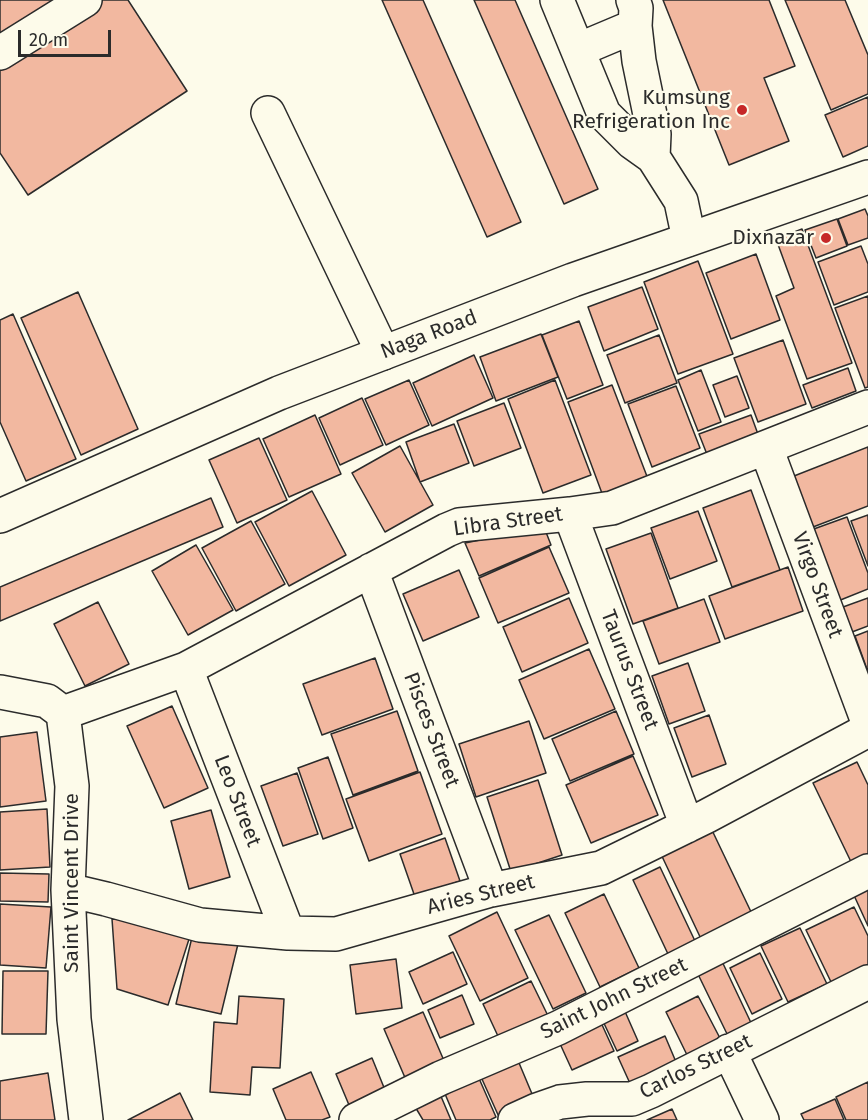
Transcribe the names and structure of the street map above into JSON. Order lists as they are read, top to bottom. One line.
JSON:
{"streets":{"street":["Naga Road","Libra Street","Virgo Street","Taurus Street","Pisces Street","Leo Street","Saint Vincent Drive","Aries Street","Saint John Street","Carlos Street"]},"crossings":[["Libra Street","Virgo Street"],["Libra Street","Taurus Street"],["Libra Street","Pisces Street"],["Libra Street","Leo Street"],["Libra Street","Saint Vincent Drive"],["Taurus Street","Aries Street"],["Pisces Street","Aries Street"],["Leo Street","Aries Street"],["Saint Vincent Drive","Aries Street"]],"places":["Kumsung Refrigeration Inc","Dixnazar"],"scale_bar":"20 m"}
